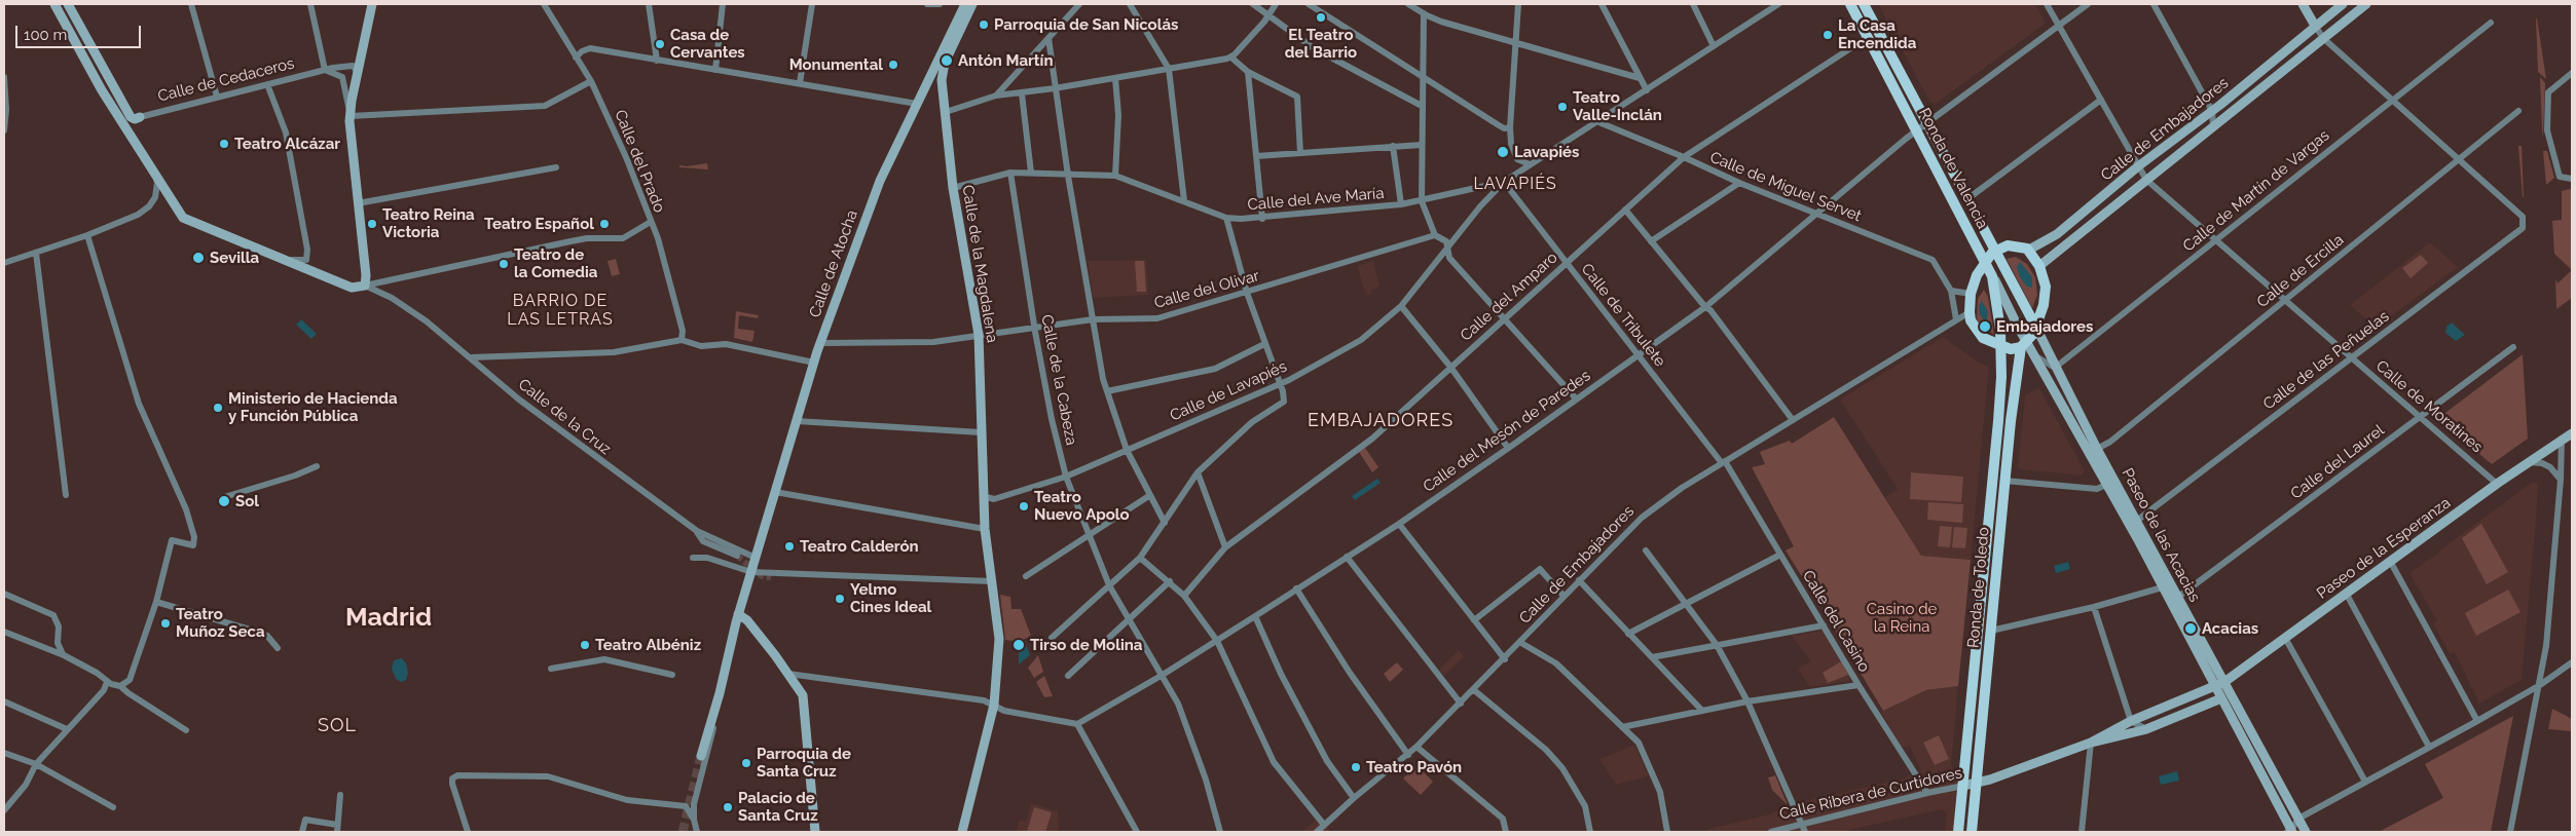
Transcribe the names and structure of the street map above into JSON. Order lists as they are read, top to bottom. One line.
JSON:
{"streets":{"main road":["Ronda de Valencia","Paseo de las Acacias","Ronda de Toledo"],"street":["Calle de Cedaceros","Calle de Embajadores","Calle del Prado","Calle de Miguel Servet","Calle de Martín de Vargas","Calle del Ave María","Calle de Atocha","Calle de la Magdalena","Calle de Ercilla","Calle del Olivar","Calle del Amparo","Calle de Tribulete","Calle de las Peñuelas","Calle de la Cabeza","Calle de Lavapiés","Calle de Moratines","Calle de la Cruz","Calle del Mesón de Paredes","Calle del Laurel","Paseo de la Esperanza","Calle del Casino","Calle Ribera de Curtidores"]},"crossings":[["Calle de Embajadores","Calle de Miguel Servet"],["Calle de Embajadores","Calle de Tribulete"],["Calle de Embajadores","Calle de Moratines"],["Calle de Embajadores","Calle del Casino"],["Ronda de Valencia","Calle del Amparo"],["Ronda de Valencia","Calle del Mesón de Paredes"],["Ronda de Valencia","Paseo de las Acacias"],["Ronda de Valencia","Ronda de Toledo"],["Calle de Miguel Servet","Calle del Amparo"],["Calle de Miguel Servet","Calle del Mesón de Paredes"],["Calle de Martín de Vargas","Calle de Moratines"],["Calle de Martín de Vargas","Paseo de las Acacias"],["Calle del Ave María","Calle de la Magdalena"],["Calle del Ave María","Calle de Tribulete"],["Calle del Ave María","Calle de la Cabeza"],["Calle del Ave María","Calle de Lavapiés"],["Calle de Atocha","Calle del Olivar"],["Calle de Atocha","Calle de la Cruz"],["Calle de la Magdalena","Calle del Olivar"],["Calle de la Magdalena","Calle de Lavapiés"],["Calle de Ercilla","Calle de las Peñuelas"],["Calle de Ercilla","Calle de Moratines"],["Calle de Ercilla","Paseo de las Acacias"],["Calle del Olivar","Calle de la Cabeza"],["Calle del Amparo","Calle de Tribulete"],["Calle de Tribulete","Calle de Lavapiés"],["Calle de Tribulete","Calle del Mesón de Paredes"],["Calle de Tribulete","Calle del Casino"],["Calle de las Peñuelas","Calle de Moratines"],["Calle de las Peñuelas","Paseo de las Acacias"],["Calle de la Cabeza","Calle de Lavapiés"],["Calle de la Cabeza","Calle del Mesón de Paredes"],["Calle de Moratines","Calle del Mesón de Paredes"],["Calle de Moratines","Calle del Laurel"],["Calle de Moratines","Paseo de la Esperanza"],["Calle del Laurel","Paseo de las Acacias"],["Paseo de las Acacias","Paseo de la Esperanza"],["Paseo de las Acacias","Ronda de Toledo"],["Paseo de la Esperanza","Calle Ribera de Curtidores"],["Ronda de Toledo","Calle Ribera de Curtidores"],["Calle del Casino","Calle Ribera de Curtidores"]],"districts":["LAVAPIÉS","BARRIO DE LAS LETRAS","EMBAJADORES","Madrid","SOL"],"parks":["Casino de la Reina"],"places":["El Teatro del Barrio","Parroquia de San Nicolás","La Casa Encendida","Casa de Cervantes","Antón Martín","Monumental","Teatro Valle-Inclán","Teatro Alcázar","Lavapiés","Teatro Reina Victoria","Teatro Español","Sevilla","Teatro de la Comedia","Embajadores","Ministerio de Hacienda y Función Pública","Sol","Teatro Nuevo Apolo","Teatro Calderón","Yelmo Cines Ideal","Teatro Muñoz Seca","Acacias","Teatro Albéniz","Tirso de Molina","Parroquia de Santa Cruz","Teatro Pavón","Palacio de Santa Cruz"],"scale_bar":"100 m"}
